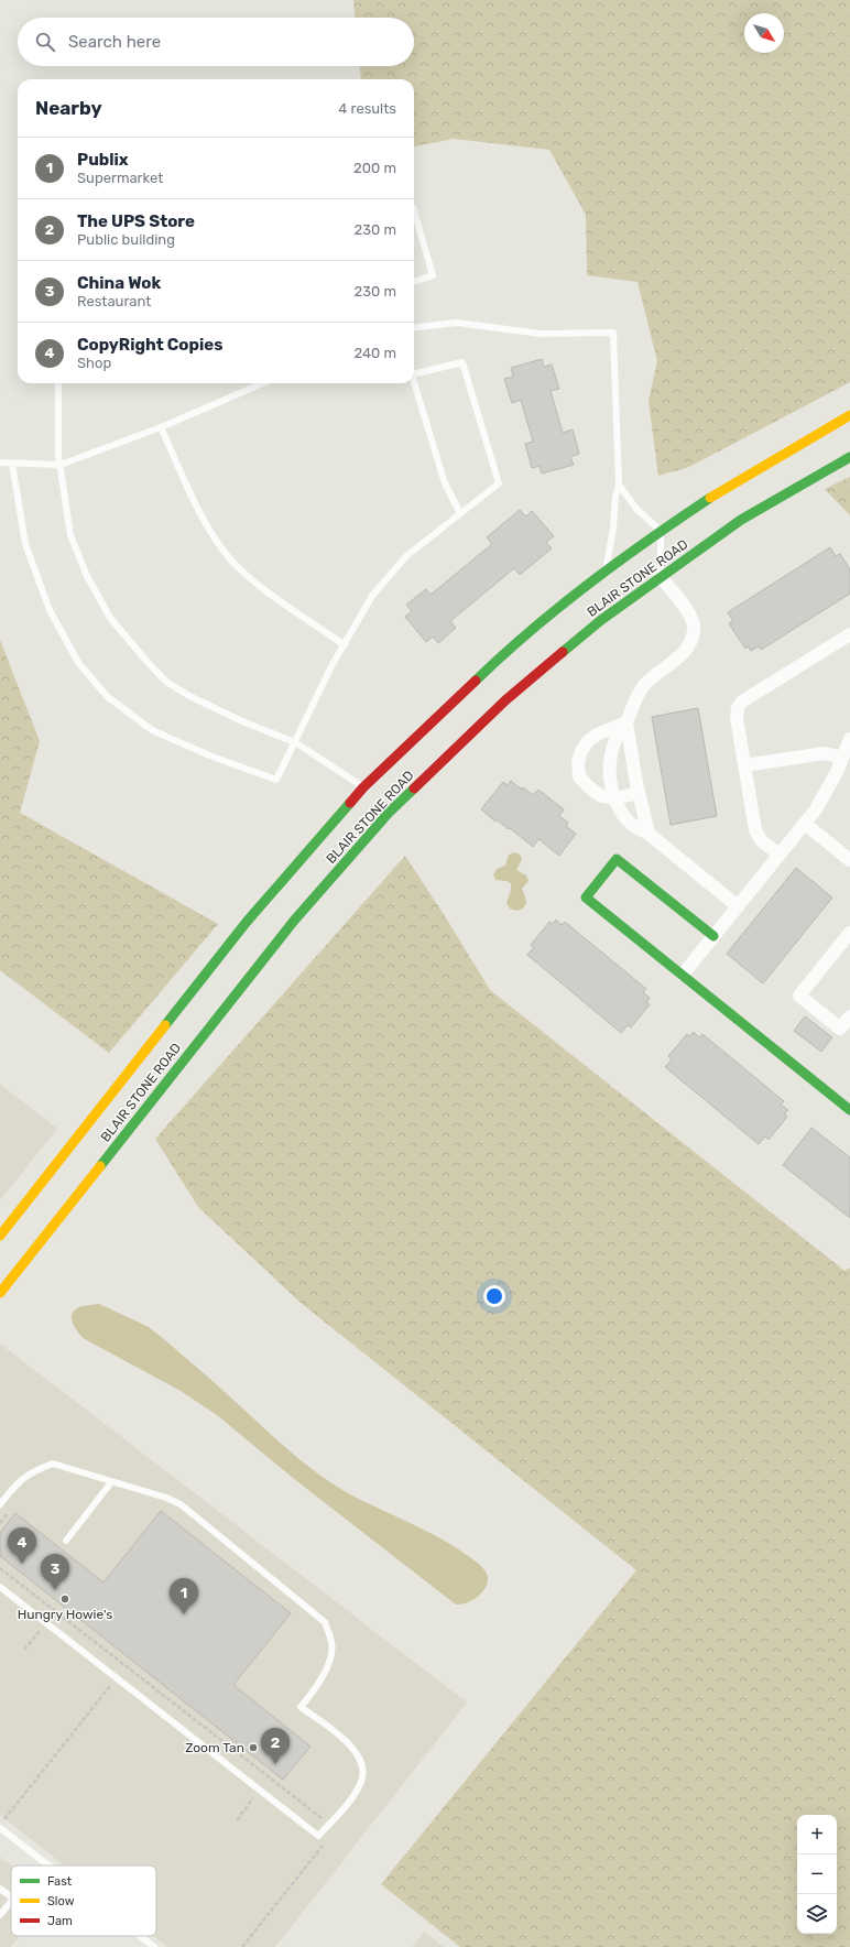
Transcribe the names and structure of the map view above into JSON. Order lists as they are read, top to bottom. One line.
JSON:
{"streets":{"main road":["BLAIR STONE ROAD"]},"places":["Hungry Howie's","Zoom Tan"],"legend":["Fast","Slow","Jam"],"north":"bottom right","page":{"search":"Search here","heading":["Nearby","4 results"],"list":[{"mark":"1","name":"Publix","note":"Supermarket","value":"200 m"},{"mark":"2","name":"The UPS Store","note":"Public building","value":"230 m"},{"mark":"3","name":"China Wok","note":"Restaurant","value":"230 m"},{"mark":"4","name":"CopyRight Copies","note":"Shop","value":"240 m"}],"pins":["4","3","1","2"],"map_buttons":["+","−"]}}
